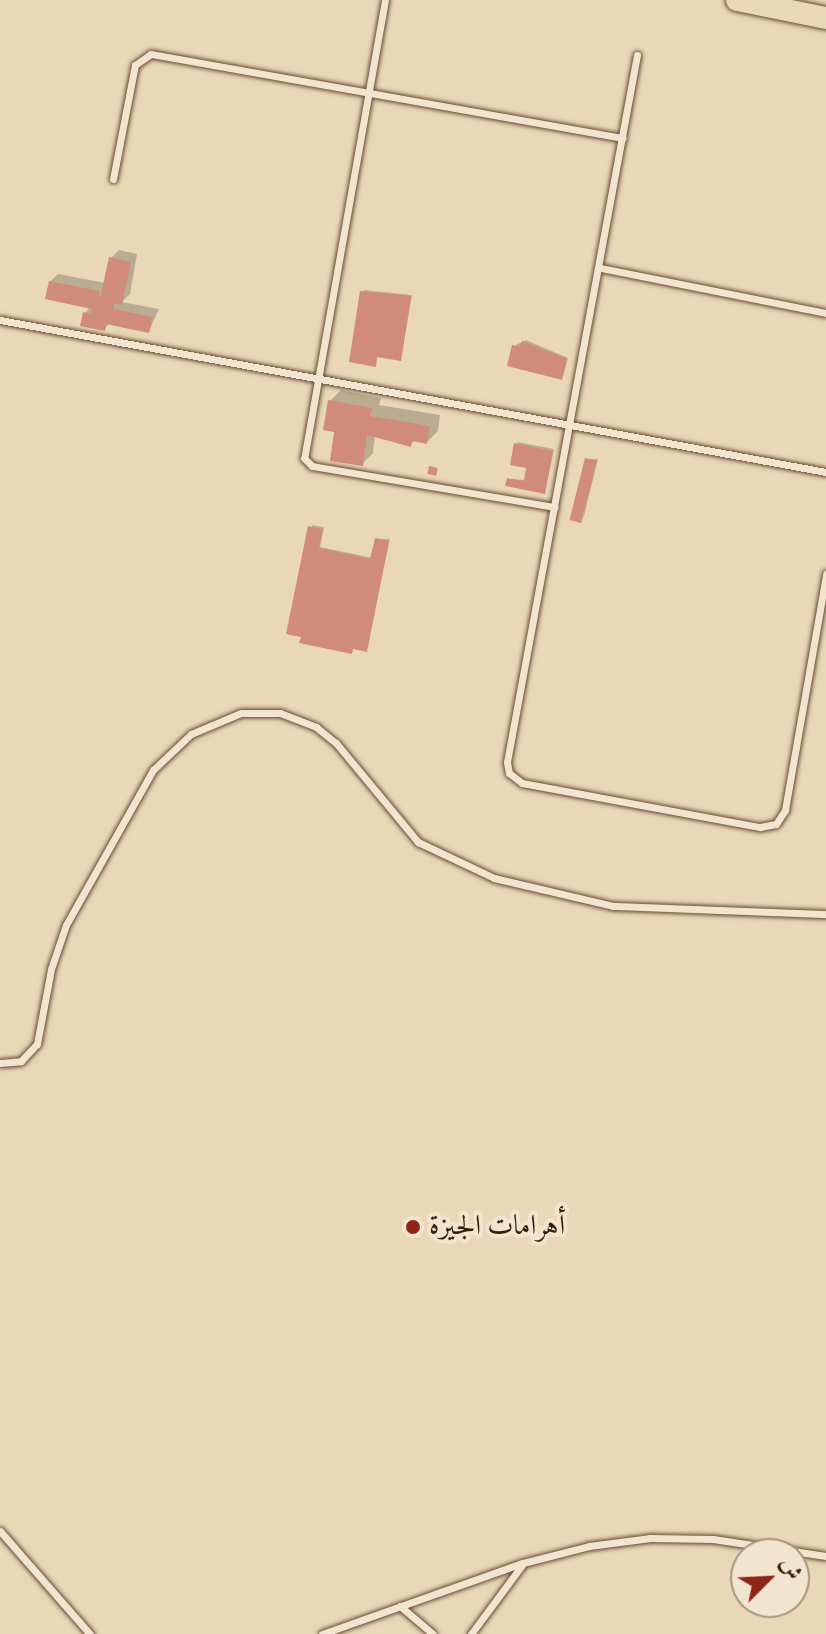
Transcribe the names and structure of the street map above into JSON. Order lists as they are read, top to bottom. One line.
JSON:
{"places":["أهرامات الجيزة"],"north":"top right"}
